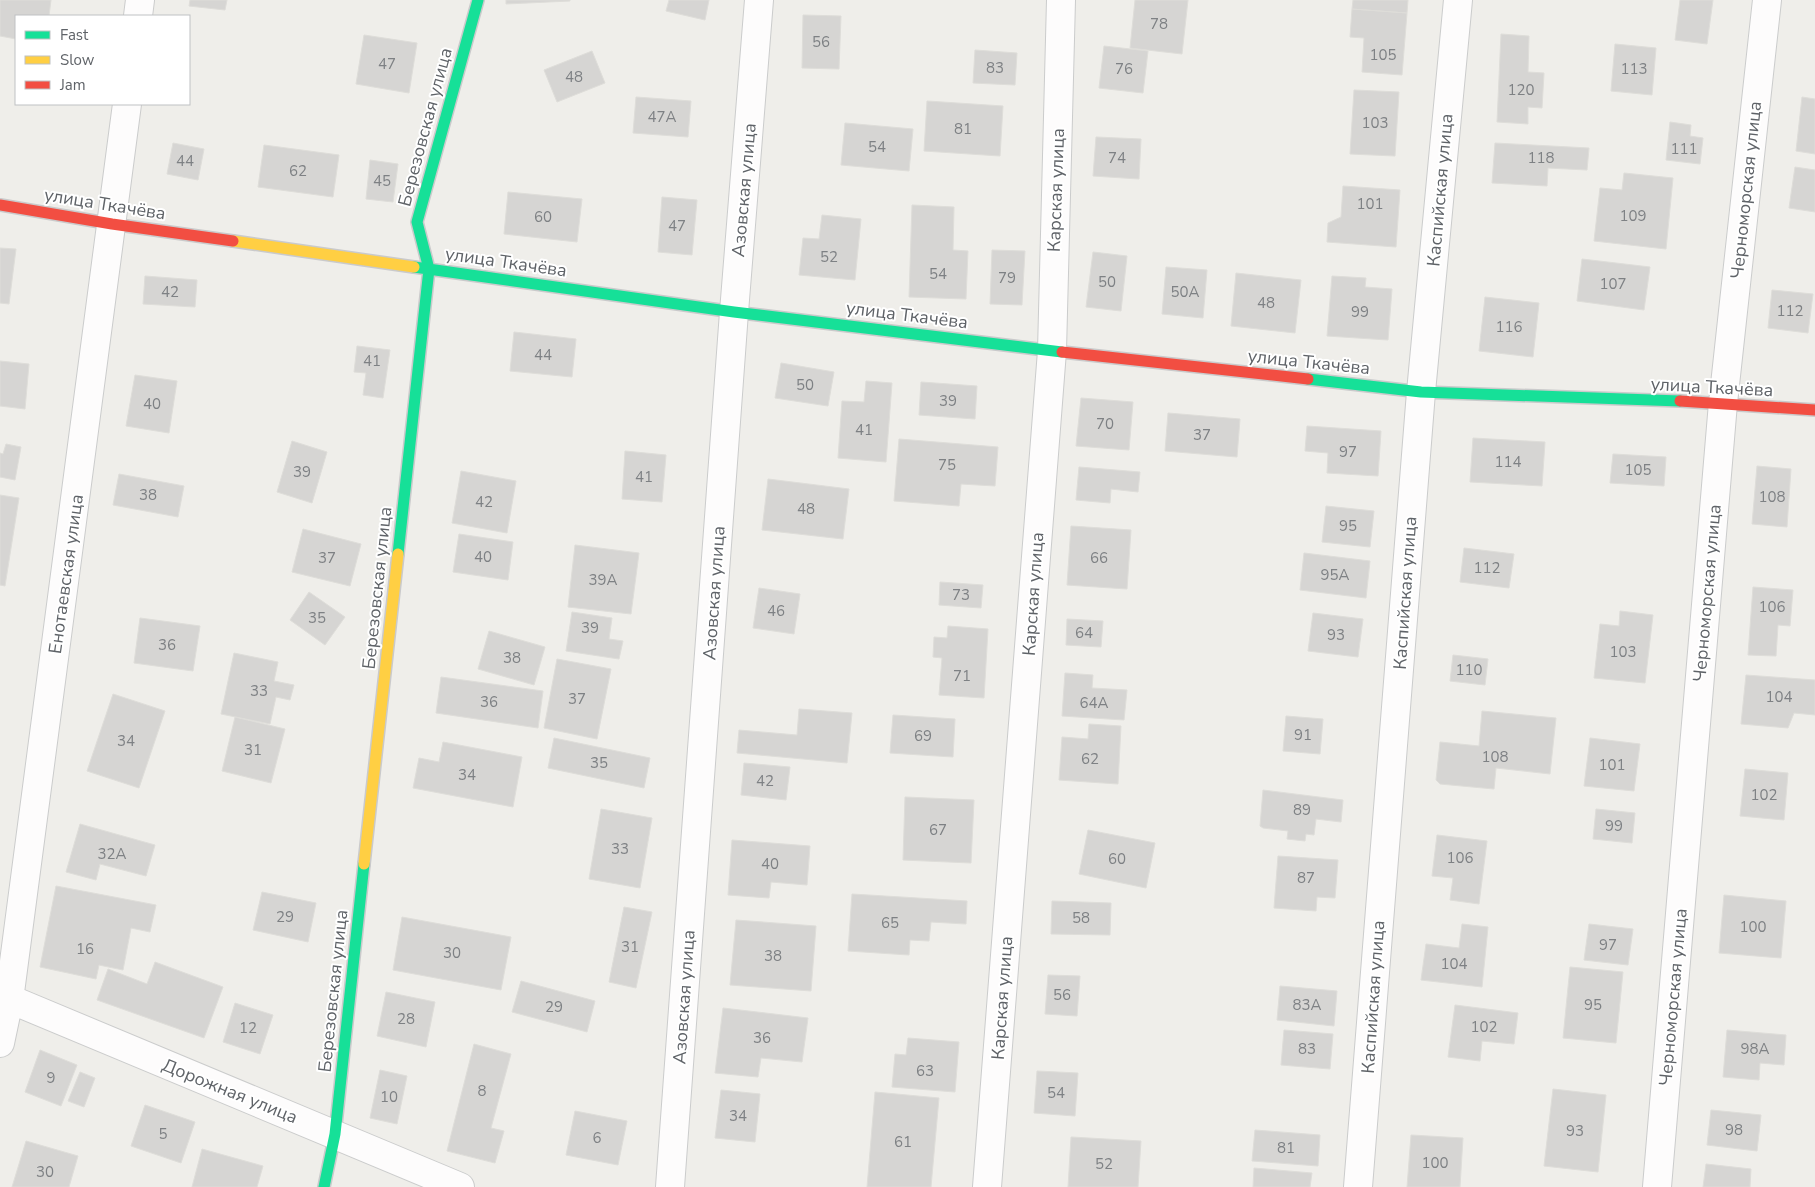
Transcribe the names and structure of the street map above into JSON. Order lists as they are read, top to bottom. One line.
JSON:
{"streets":{"street":["Березовская улица","Азовская улица","Карская улица","Каспийская улица","Черноморская улица","улица Ткачёва","Енотаевская улица","Дорожная улица"]},"crossings":[["Березовская улица","улица Ткачёва"],["Березовская улица","Дорожная улица"],["Азовская улица","улица Ткачёва"],["Карская улица","улица Ткачёва"],["Каспийская улица","улица Ткачёва"],["Черноморская улица","улица Ткачёва"],["улица Ткачёва","Енотаевская улица"],["Енотаевская улица","Дорожная улица"]],"house_numbers":["78","56","105","47","83","76","113","48","120","47А","103","81","54","111","74","118","44","62","45","101","109","60","47","52","54","79","50","107","42","50А","48","112","99","116","44","41","50","39","40","70","41","37","97","114","75","105","39","41","38","108","42","48","95","40","37","66","112","95А","39А","73","106","46","35","39","64","93","36","103","38","110","71","33","104","37","36","64А","91","69","34","31","108","62","35","101","34","42","102","89","99","67","33","32А","106","60","40","87","29","58","65","100","97","31","16","30","38","104","56","83А","95","29","28","102","12","36","83","98А","63","9","8","54","10","34","98","93","5","6","61","81","100","52","30"],"legend":["Fast","Slow","Jam"]}
